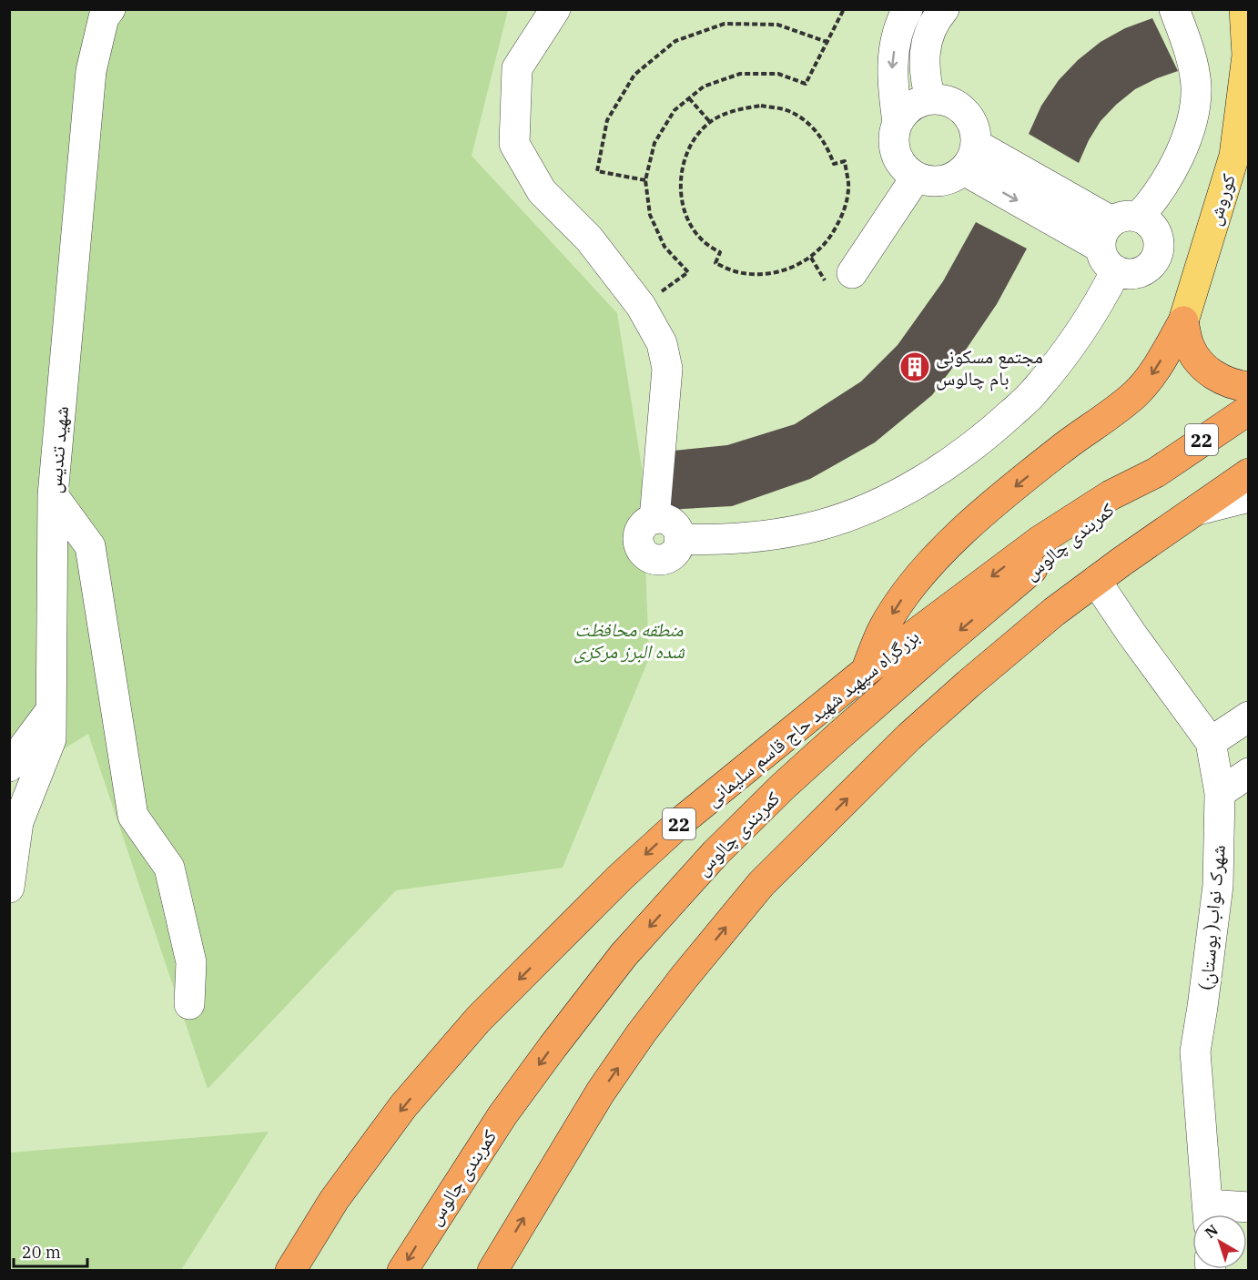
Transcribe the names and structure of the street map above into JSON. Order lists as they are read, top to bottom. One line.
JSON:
{"streets":{"highway":["22","کمربندی چالوس","بزرگراه سپهبد شهید حاج قاسم سلیمانی"],"main road":["کوروش"],"street":["شهید تندیس","شهرک نواب( بوستان)"]},"crossings":[["کمربندی چالوس","بزرگراه سپهبد شهید حاج قاسم سلیمانی"]],"parks":["منطقه محافظت شده البرز مرکزی"],"places":{"building":["مجتمع مسکونی بام چالوس"]},"scale_bar":"20 m","north":"top left"}
